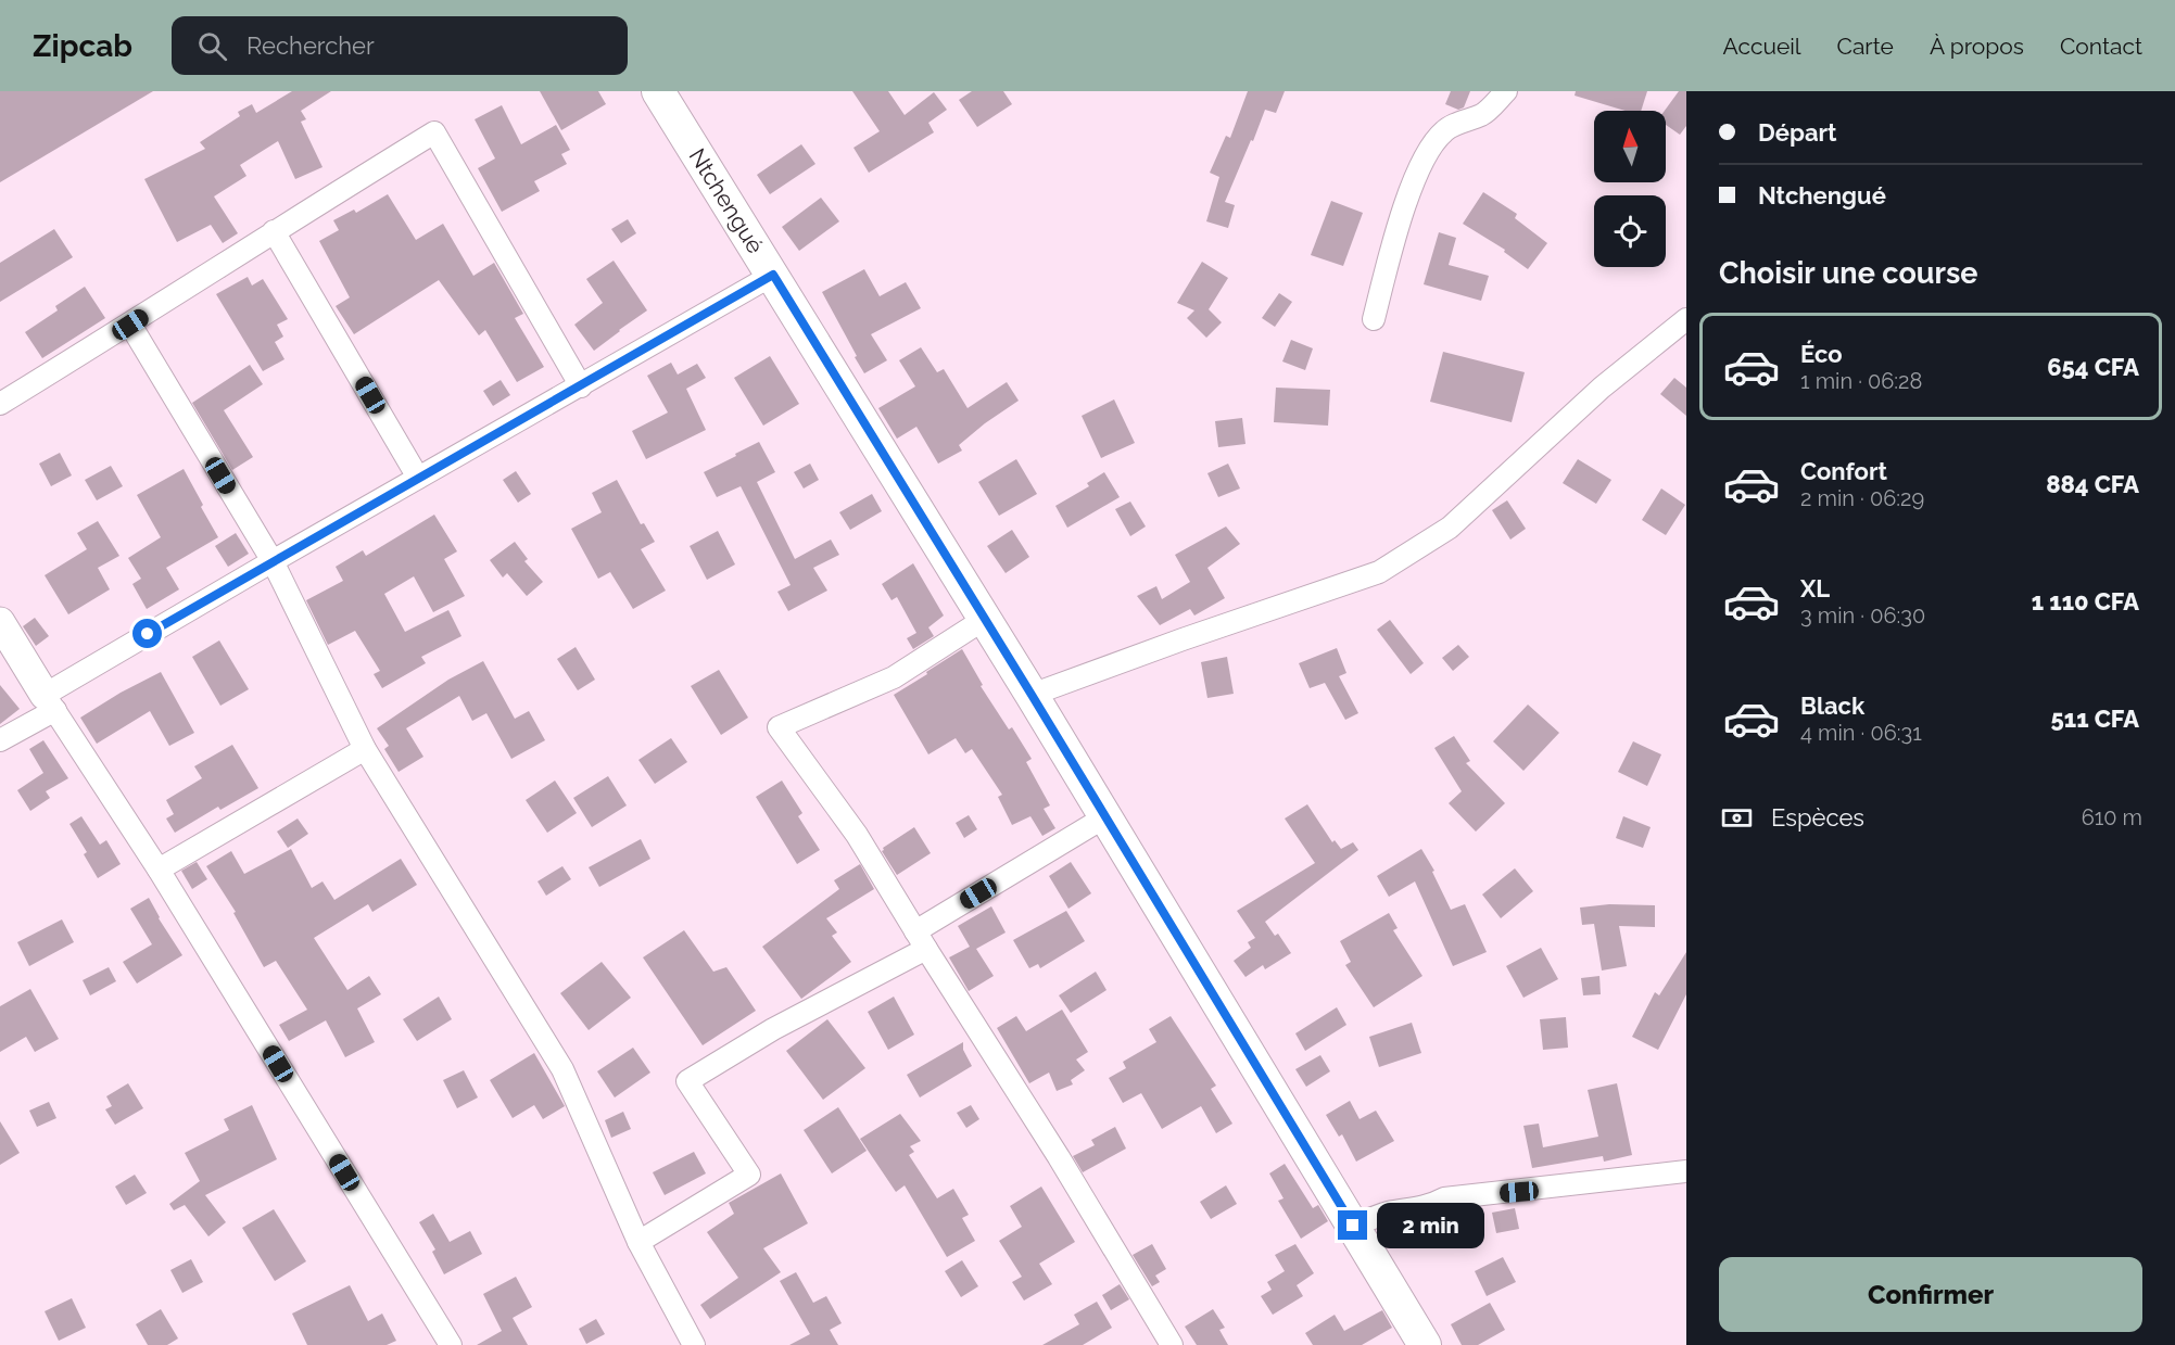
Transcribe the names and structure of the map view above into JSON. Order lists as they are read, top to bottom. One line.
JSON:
{"streets":{"main road":["Ntchengué"]},"north":"top","page":{"header":"Zipcab","search":"Rechercher","nav":["Accueil","Carte","À propos","Contact"],"banner":["Départ","Ntchengué"],"heading":"Choisir une course","list":[{"name":"Éco","note":"1 min · 06:28","value":"654 CFA"},{"name":"Confort","note":"2 min · 06:29","value":"884 CFA"},{"name":"XL","note":"3 min · 06:30","value":"1 110 CFA"},{"name":"Black","note":"4 min · 06:31","value":"511 CFA"}],"pay":["Espèces","610 m"],"bubble":"2 min","buttons":"Confirmer"}}
